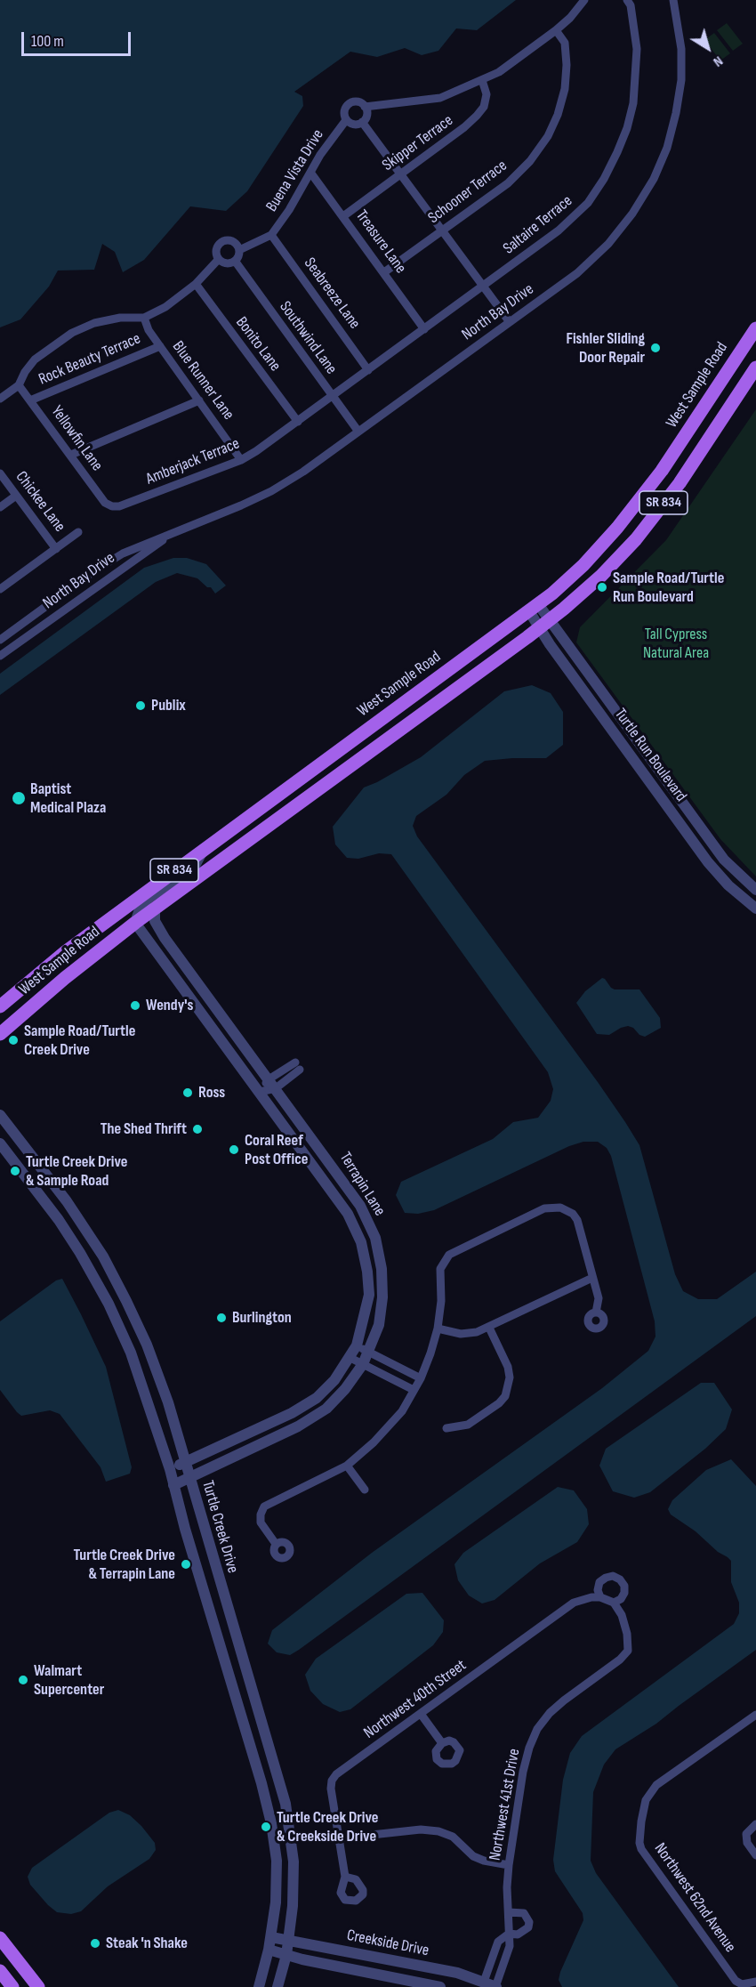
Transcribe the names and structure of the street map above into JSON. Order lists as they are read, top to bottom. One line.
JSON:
{"streets":{"main road":["West Sample Road","SR 834"],"street":["Skipper Terrace","Buena Vista Drive","Schooner Terrace","Saltaire Terrace","Treasure Lane","Seabreeze Lane","North Bay Drive","Southwind Lane","Bonito Lane","Rock Beauty Terrace","Blue Runner Lane","Yellowfin Lane","Amberjack Terrace","Chickee Lane","Turtle Run Boulevard","Terrapin Lane","Turtle Creek Drive","Northwest 40th Street","Northwest 41st Drive","Northwest 62nd Avenue","Creekside Drive"]},"crossings":[["Skipper Terrace","Treasure Lane"],["Buena Vista Drive","Treasure Lane"],["Buena Vista Drive","Seabreeze Lane"],["Buena Vista Drive","Southwind Lane"],["Schooner Terrace","Treasure Lane"],["Saltaire Terrace","Treasure Lane"],["Saltaire Terrace","Seabreeze Lane"],["Saltaire Terrace","Southwind Lane"],["Saltaire Terrace","Amberjack Terrace"],["North Bay Drive","Southwind Lane"],["Southwind Lane","Amberjack Terrace"],["Bonito Lane","Amberjack Terrace"],["Rock Beauty Terrace","Blue Runner Lane"],["Rock Beauty Terrace","Yellowfin Lane"],["Blue Runner Lane","Amberjack Terrace"],["West Sample Road","Turtle Run Boulevard"],["West Sample Road","Terrapin Lane"],["Yellowfin Lane","Amberjack Terrace"],["Terrapin Lane","Turtle Creek Drive"],["Turtle Creek Drive","Creekside Drive"],["Northwest 40th Street","Northwest 41st Drive"],["Northwest 41st Drive","Creekside Drive"]],"parks":["Tall Cypress Natural Area"],"places":["Fishler Sliding Door Repair","Sample Road/Turtle Run Boulevard","Publix","Baptist Medical Plaza","Wendy's","Sample Road/Turtle Creek Drive","Ross","The Shed Thrift","Coral Reef Post Office","Turtle Creek Drive & Sample Road","Burlington","Turtle Creek Drive & Terrapin Lane","Walmart Supercenter","Turtle Creek Drive & Creekside Drive","Steak 'n Shake"],"scale_bar":"100 m","north":"bottom right"}
